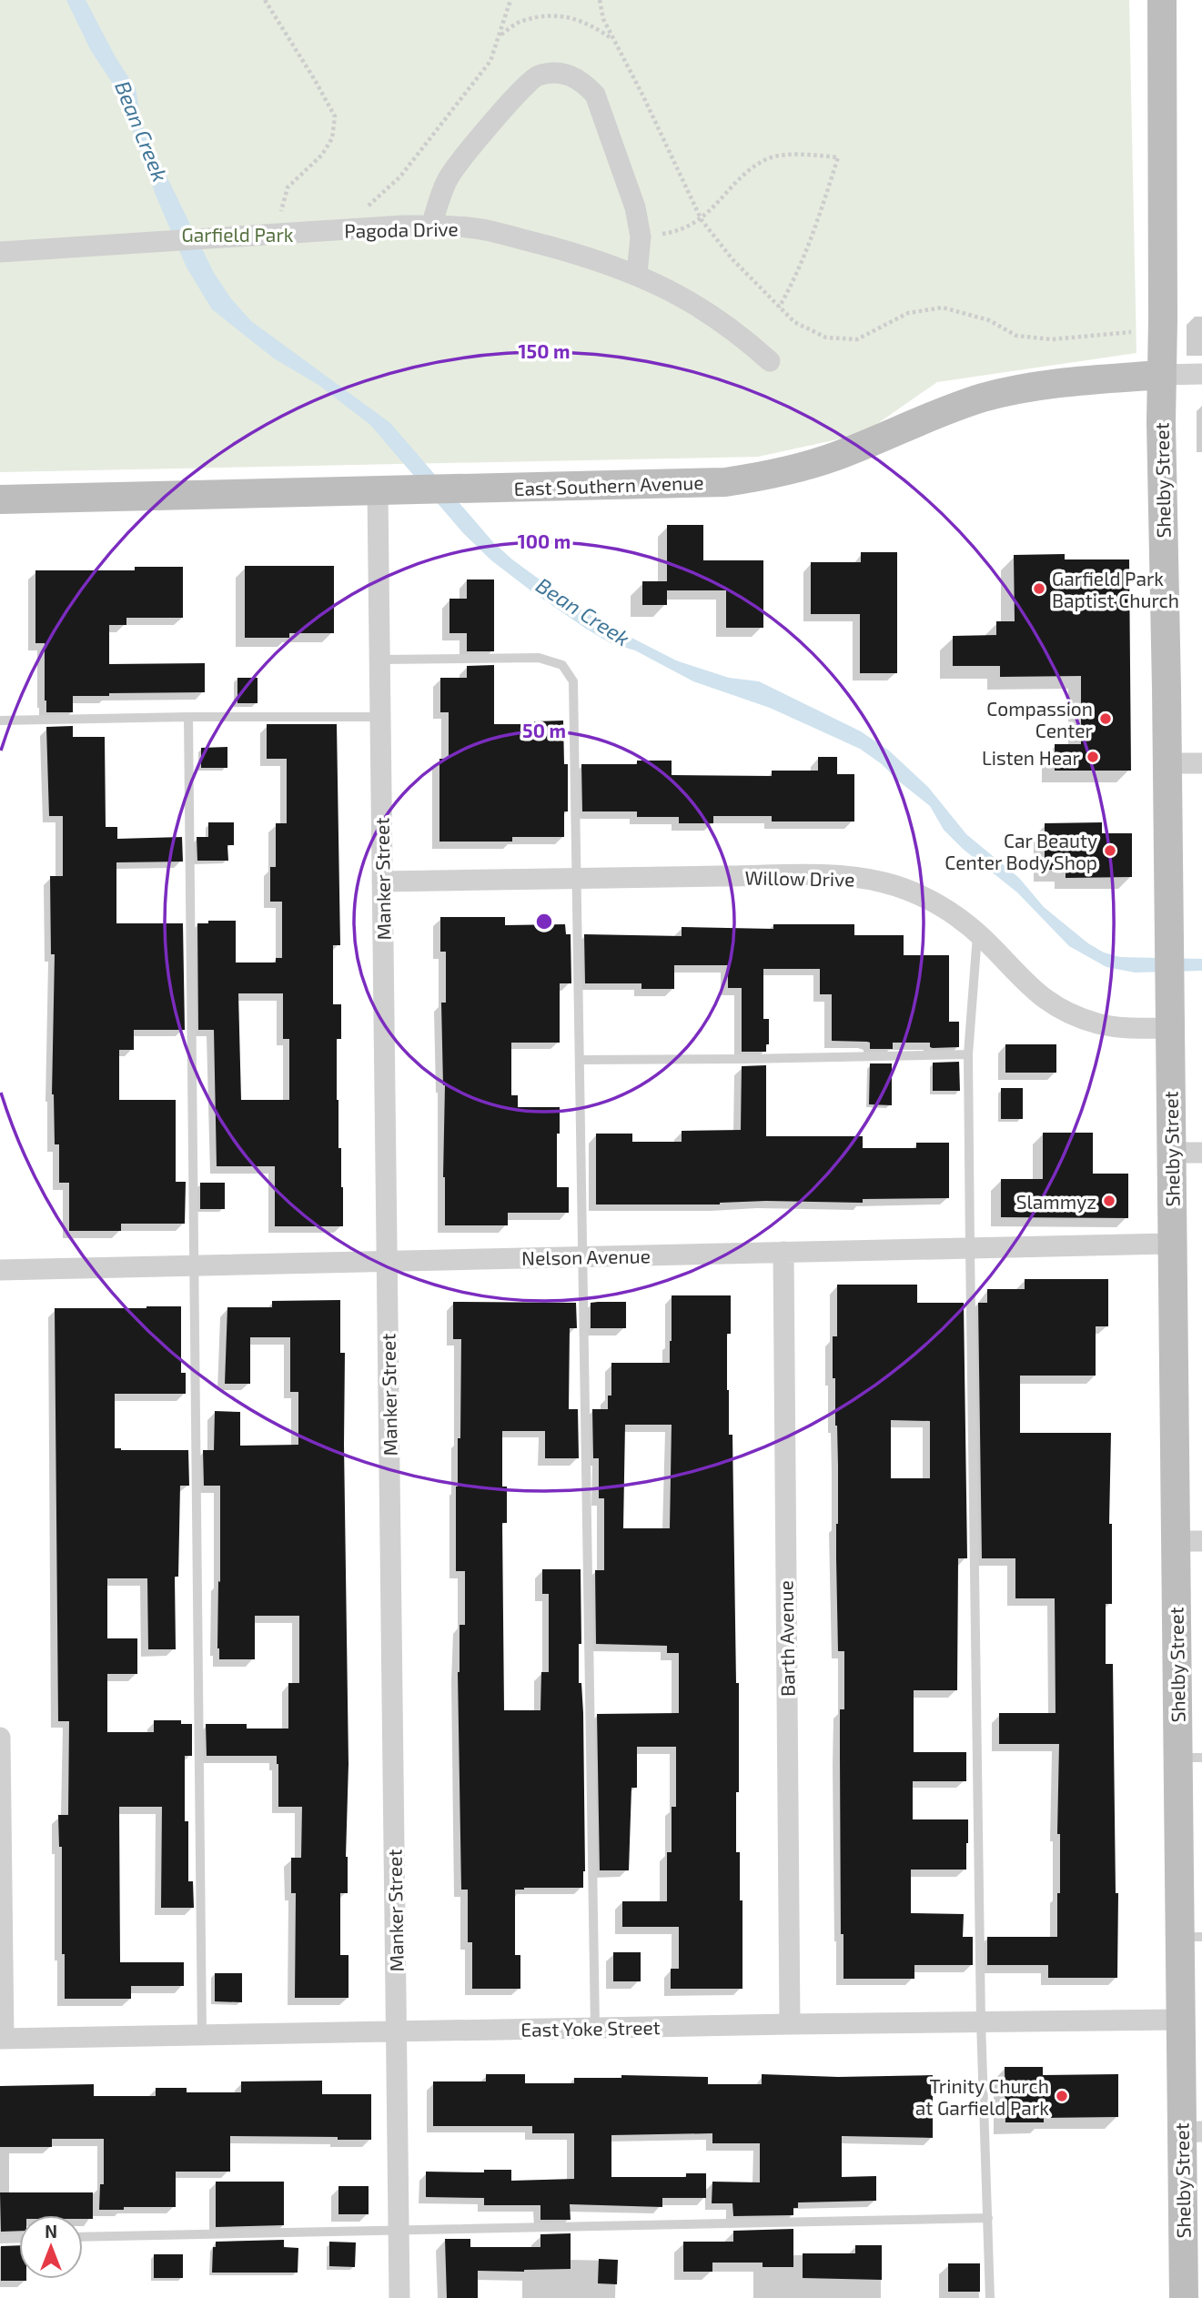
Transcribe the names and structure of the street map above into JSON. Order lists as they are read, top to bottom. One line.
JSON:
{"streets":{"main road":["Shelby Street","East Southern Avenue"],"street":["Pagoda Drive","Willow Drive","Manker Street","Nelson Avenue","Barth Avenue","East Yoke Street"]},"crossings":[["Shelby Street","East Southern Avenue"],["Shelby Street","Willow Drive"],["Shelby Street","Nelson Avenue"],["Shelby Street","East Yoke Street"],["East Southern Avenue","Manker Street"],["Willow Drive","Manker Street"],["Manker Street","Nelson Avenue"],["Manker Street","East Yoke Street"],["Nelson Avenue","Barth Avenue"],["Barth Avenue","East Yoke Street"]],"water":["Bean Creek"],"parks":["Garfield Park"],"places":["Garfield Park Baptist Church","Compassion Center","Listen Hear","Car Beauty Center Body Shop","Slammyz","Trinity Church at Garfield Park"],"north":"top","rings":["150 m","100 m","50 m"]}
